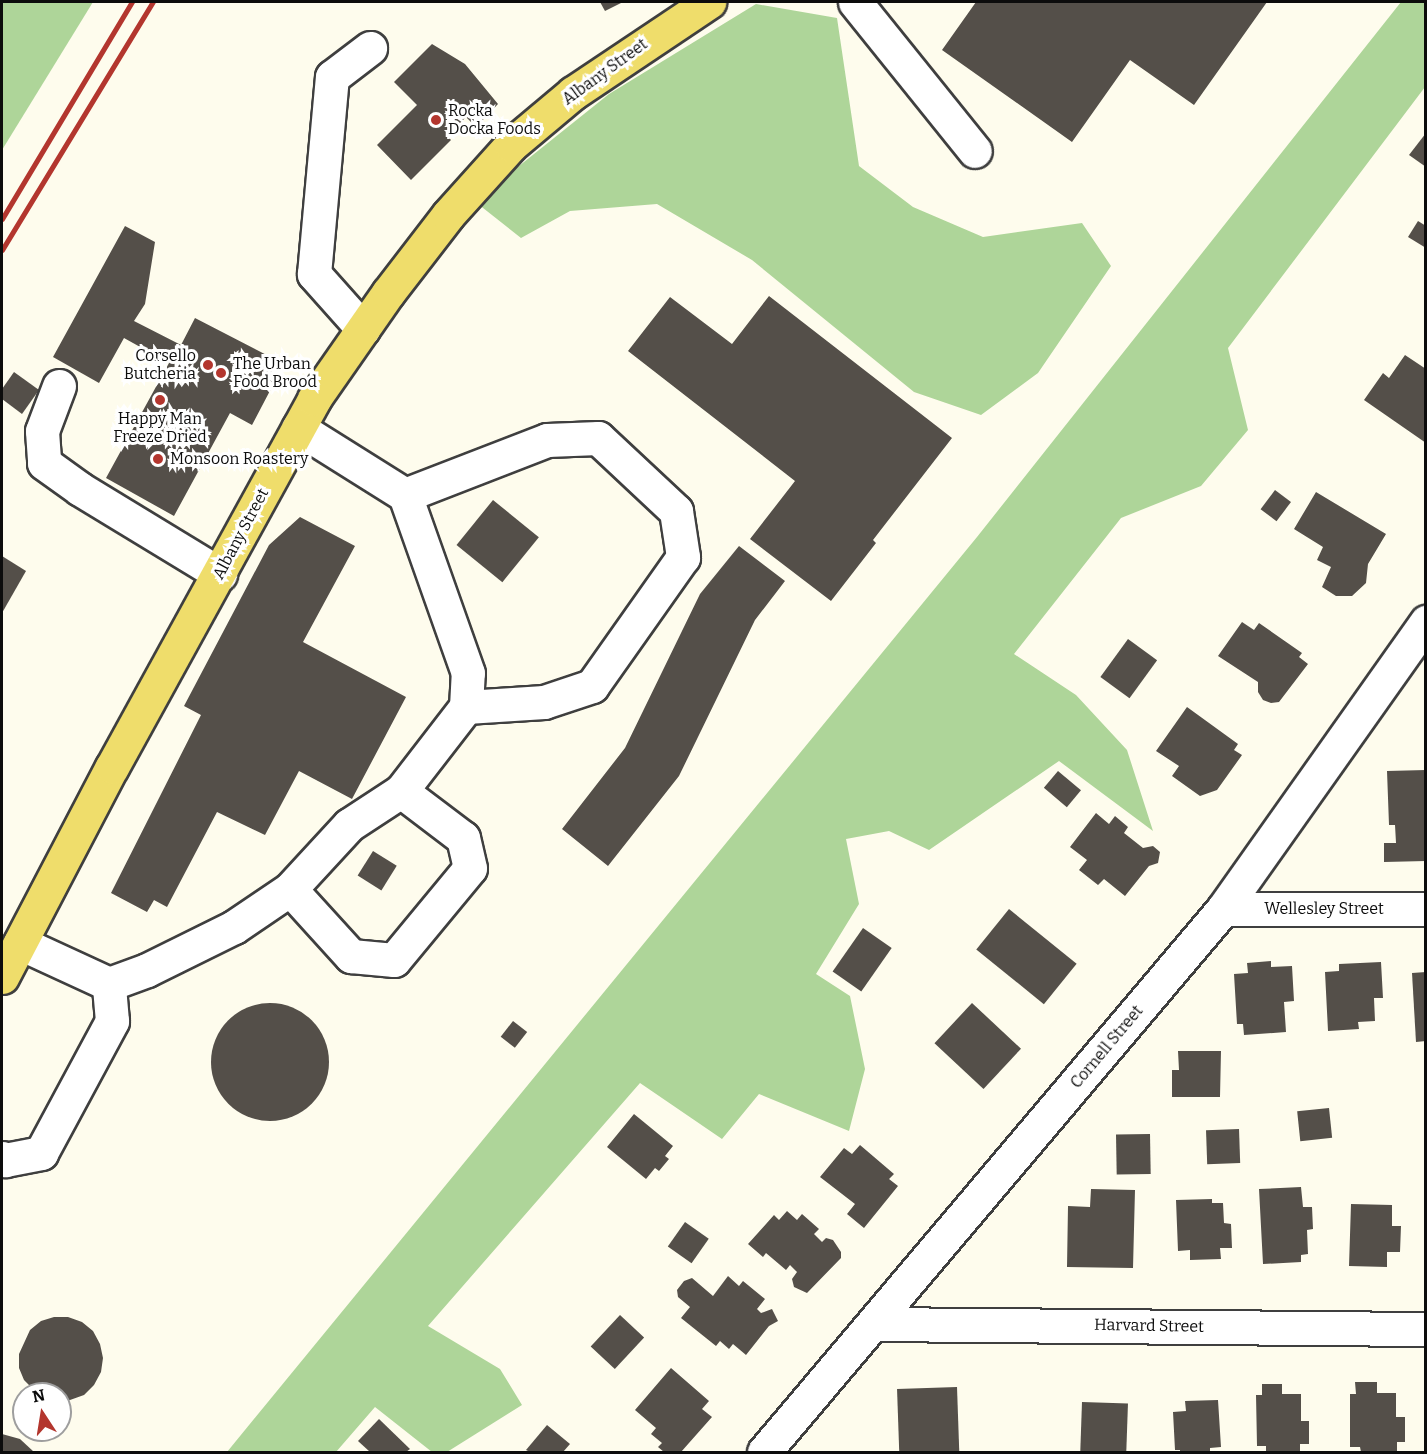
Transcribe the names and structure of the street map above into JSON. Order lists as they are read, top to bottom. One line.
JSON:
{"streets":{"main road":["Albany Street"],"street":["Wellesley Street","Cornell Street","Harvard Street"]},"crossings":[["Wellesley Street","Cornell Street"],["Cornell Street","Harvard Street"]],"places":["Rocka Docka Foods","Corsello Butcheria","The Urban Food Brood","Happy Man Freeze Dried","Monsoon Roastery"],"north":"top"}
